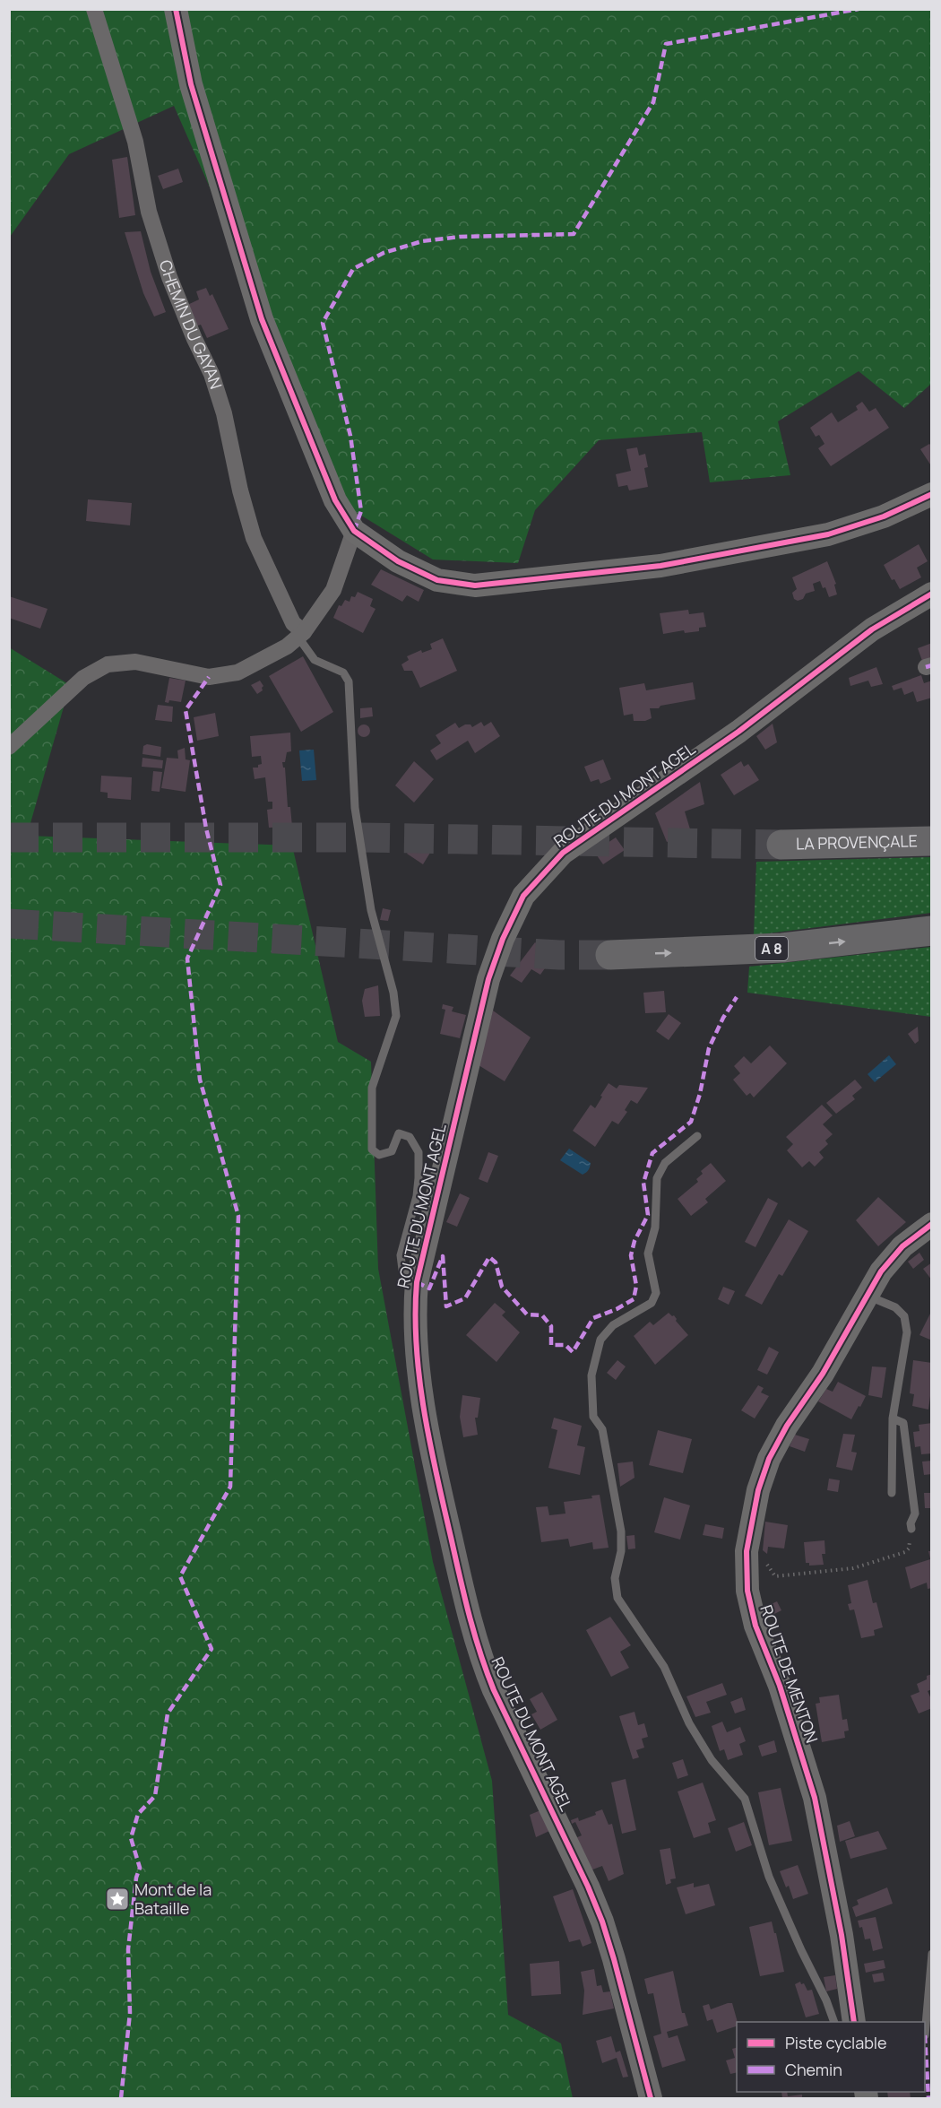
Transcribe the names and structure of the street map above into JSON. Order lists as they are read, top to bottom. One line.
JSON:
{"streets":{"highway":["LA PROVENÇALE","A 8"],"street":["CHEMIN DU GAYAN","ROUTE DU MONT AGEL","ROUTE DE MENTON"]},"places":{"place":["Mont de la Bataille"]},"legend":["Piste cyclable","Chemin"]}
